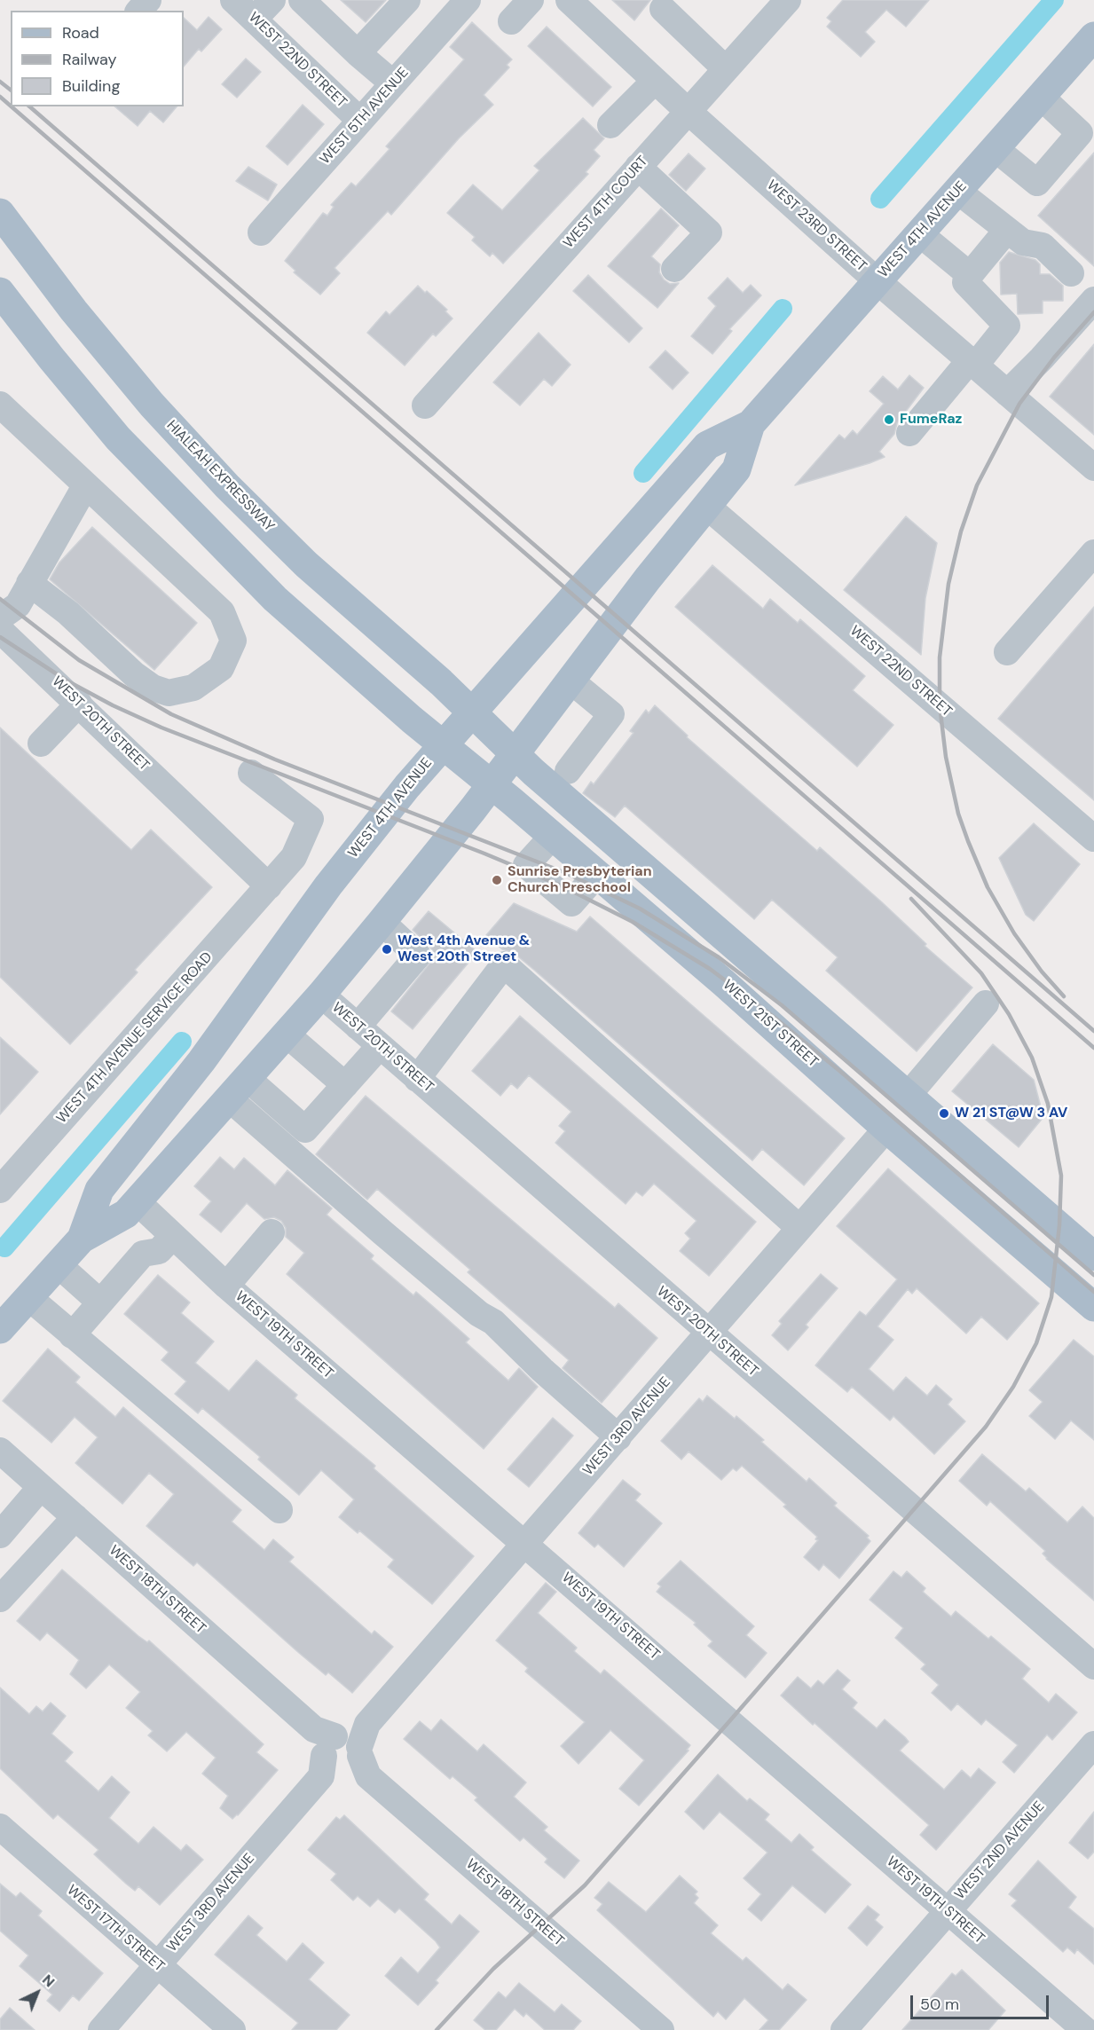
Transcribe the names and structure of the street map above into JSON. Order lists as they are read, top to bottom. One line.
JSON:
{"streets":{"main road":["WEST 4TH AVENUE","HIALEAH EXPRESSWAY","WEST 21ST STREET"],"street":["WEST 22ND STREET","WEST 5TH AVENUE","WEST 4TH COURT","WEST 23RD STREET","WEST 20TH STREET","WEST 4TH AVENUE SERVICE ROAD","WEST 19TH STREET","WEST 3RD AVENUE","WEST 18TH STREET","WEST 2ND AVENUE","WEST 17TH STREET"]},"crossings":[["WEST 22ND STREET","WEST 5TH AVENUE"],["WEST 22ND STREET","WEST 4TH AVENUE"],["WEST 4TH COURT","WEST 23RD STREET"],["WEST 23RD STREET","WEST 4TH AVENUE"],["WEST 4TH AVENUE","HIALEAH EXPRESSWAY"],["WEST 4TH AVENUE","WEST 20TH STREET"],["WEST 4TH AVENUE","WEST 21ST STREET"],["WEST 4TH AVENUE","WEST 19TH STREET"],["WEST 20TH STREET","WEST 4TH AVENUE SERVICE ROAD"],["WEST 20TH STREET","WEST 3RD AVENUE"],["WEST 21ST STREET","WEST 3RD AVENUE"],["WEST 19TH STREET","WEST 3RD AVENUE"],["WEST 19TH STREET","WEST 2ND AVENUE"],["WEST 3RD AVENUE","WEST 18TH STREET"],["WEST 3RD AVENUE","WEST 17TH STREET"]],"places":["FumeRaz","Sunrise Presbyterian Church Preschool","West 4th Avenue & West 20th Street","W 21 ST@W 3 AV"],"legend":["Road","Railway","Building"],"scale_bar":"50 m","north":"top right"}
